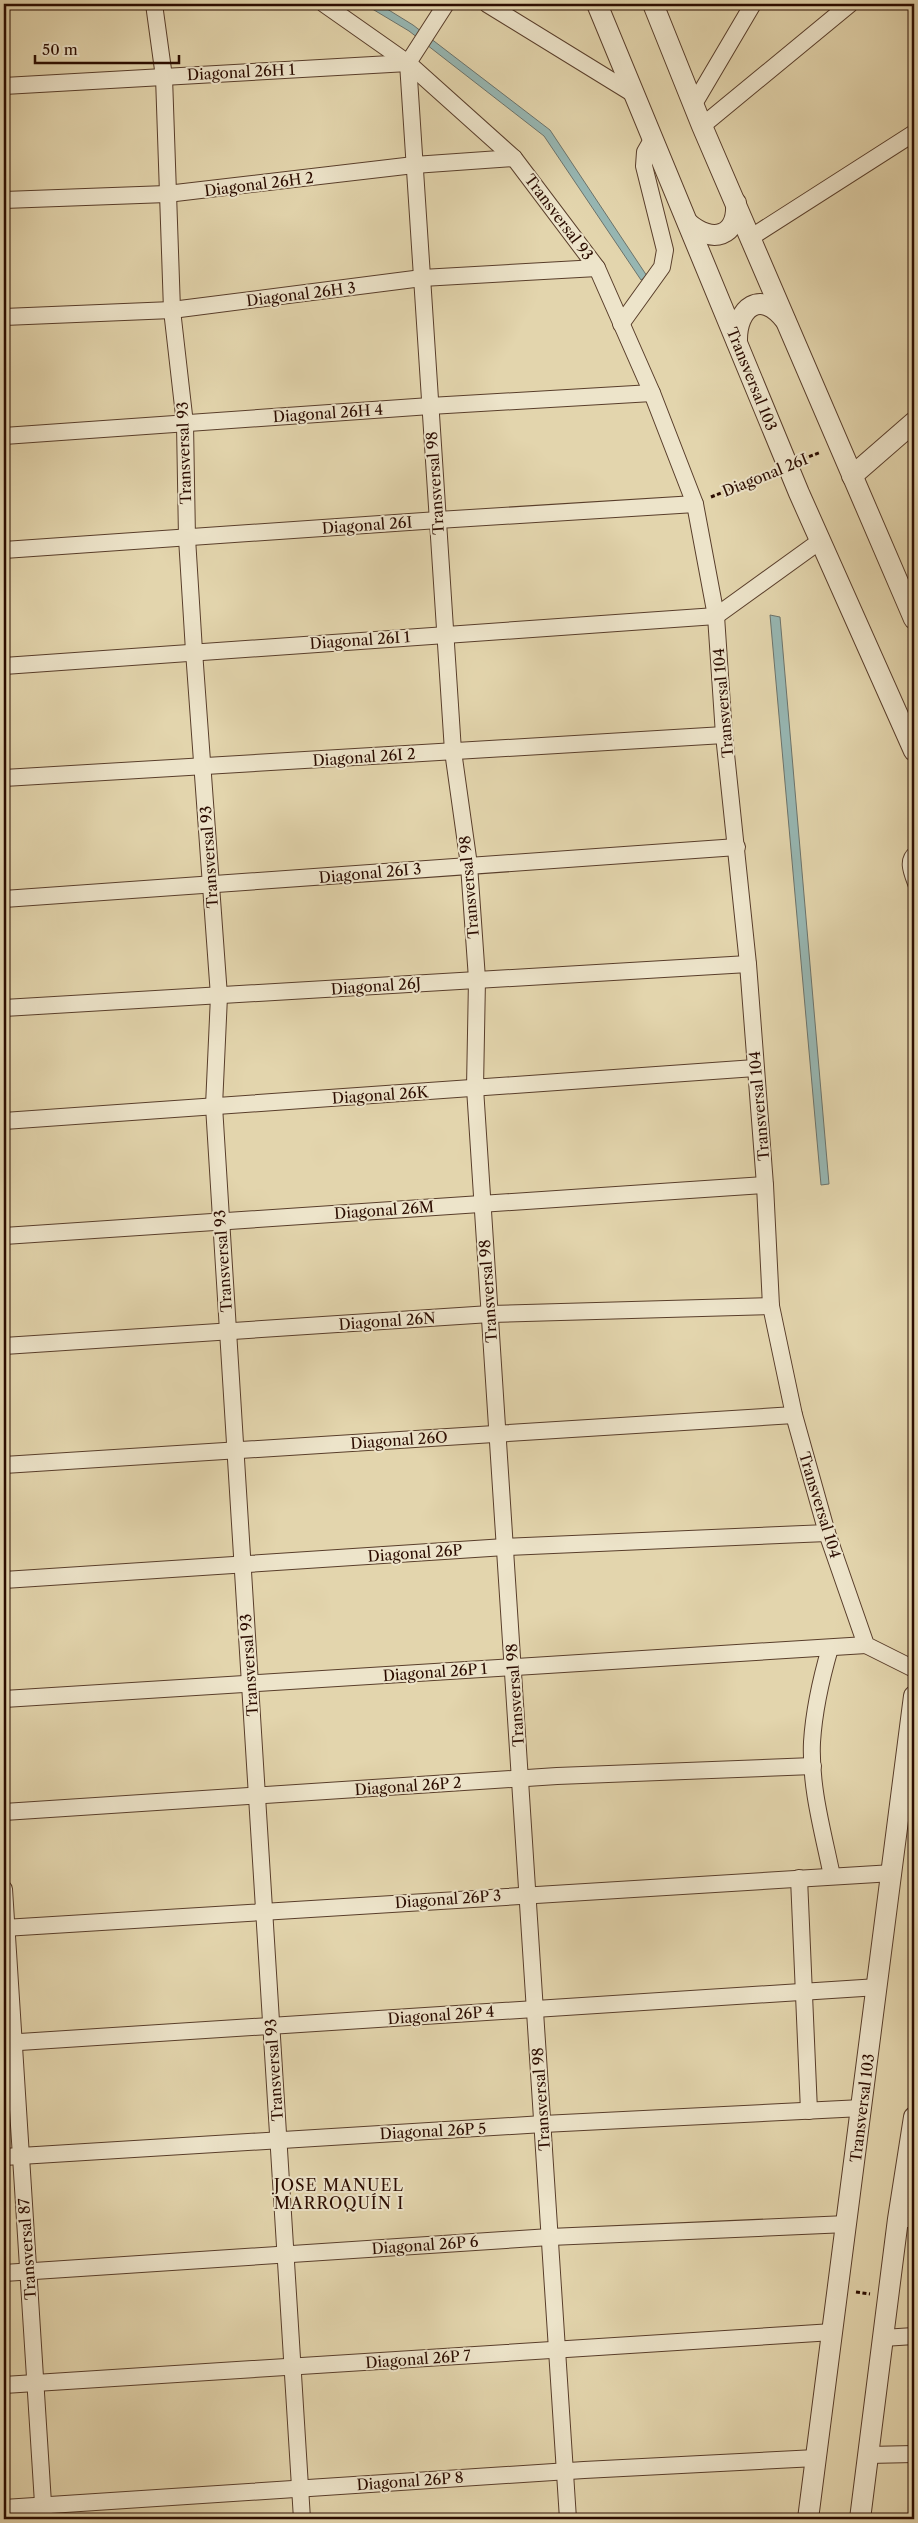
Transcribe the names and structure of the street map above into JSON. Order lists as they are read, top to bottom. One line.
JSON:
{"streets":{"street":["Diagonal 26H 1","Diagonal 26H 2","Transversal 93","Diagonal 26H 3","Transversal 103","Diagonal 26H 4","Diagonal 26I","Transversal 98","Diagonal 26I 1","Transversal 104","Diagonal 26I 2","Diagonal 26I 3","Diagonal 26J","Diagonal 26K","Diagonal 26M","Diagonal 26N","Diagonal 26O","Diagonal 26P","Diagonal 26P 1","Diagonal 26P 2","Diagonal 26P 3","Diagonal 26P 4","Diagonal 26P 5","Diagonal 26P 6","Transversal 87","Diagonal 26P 7","Diagonal 26P 8"]},"crossings":[["Diagonal 26H 1","Transversal 93"],["Diagonal 26H 1","Transversal 98"],["Diagonal 26H 2","Transversal 93"],["Diagonal 26H 2","Transversal 98"],["Transversal 93","Diagonal 26H 3"],["Transversal 93","Diagonal 26H 4"],["Transversal 93","Diagonal 26I"],["Transversal 93","Transversal 98"],["Transversal 93","Diagonal 26I 1"],["Transversal 93","Transversal 104"],["Transversal 93","Diagonal 26I 2"],["Transversal 93","Diagonal 26I 3"],["Transversal 93","Diagonal 26J"],["Transversal 93","Diagonal 26K"],["Transversal 93","Diagonal 26M"],["Transversal 93","Diagonal 26N"],["Transversal 93","Diagonal 26O"],["Transversal 93","Diagonal 26P"],["Transversal 93","Diagonal 26P 1"],["Transversal 93","Diagonal 26P 2"],["Transversal 93","Diagonal 26P 3"],["Transversal 93","Diagonal 26P 4"],["Transversal 93","Diagonal 26P 5"],["Transversal 93","Diagonal 26P 6"],["Transversal 93","Diagonal 26P 7"],["Transversal 93","Diagonal 26P 8"],["Diagonal 26H 3","Transversal 98"],["Transversal 103","Diagonal 26I"],["Transversal 103","Diagonal 26P 3"],["Transversal 103","Diagonal 26P 4"],["Transversal 103","Diagonal 26P 5"],["Transversal 103","Diagonal 26P 6"],["Transversal 103","Diagonal 26P 7"],["Transversal 103","Diagonal 26P 8"],["Diagonal 26H 4","Transversal 98"],["Diagonal 26I","Transversal 98"],["Diagonal 26I","Transversal 104"],["Transversal 98","Diagonal 26I 1"],["Transversal 98","Diagonal 26I 2"],["Transversal 98","Diagonal 26I 3"],["Transversal 98","Diagonal 26J"],["Transversal 98","Diagonal 26K"],["Transversal 98","Diagonal 26M"],["Transversal 98","Diagonal 26N"],["Transversal 98","Diagonal 26O"],["Transversal 98","Diagonal 26P"],["Transversal 98","Diagonal 26P 1"],["Transversal 98","Diagonal 26P 2"],["Transversal 98","Diagonal 26P 3"],["Transversal 98","Diagonal 26P 4"],["Transversal 98","Diagonal 26P 5"],["Transversal 98","Diagonal 26P 6"],["Transversal 98","Diagonal 26P 7"],["Transversal 98","Diagonal 26P 8"],["Diagonal 26I 1","Transversal 104"],["Transversal 104","Diagonal 26I 2"],["Transversal 104","Diagonal 26I 3"],["Transversal 104","Diagonal 26J"],["Transversal 104","Diagonal 26K"],["Transversal 104","Diagonal 26M"],["Transversal 104","Diagonal 26N"],["Transversal 104","Diagonal 26O"],["Transversal 104","Diagonal 26P"],["Transversal 104","Diagonal 26P 1"],["Diagonal 26P 3","Transversal 87"],["Diagonal 26P 4","Transversal 87"],["Diagonal 26P 5","Transversal 87"],["Diagonal 26P 6","Transversal 87"],["Transversal 87","Diagonal 26P 7"],["Transversal 87","Diagonal 26P 8"]],"districts":["JOSE MANUEL MARROQUÍN I"],"scale_bar":"50 m"}
